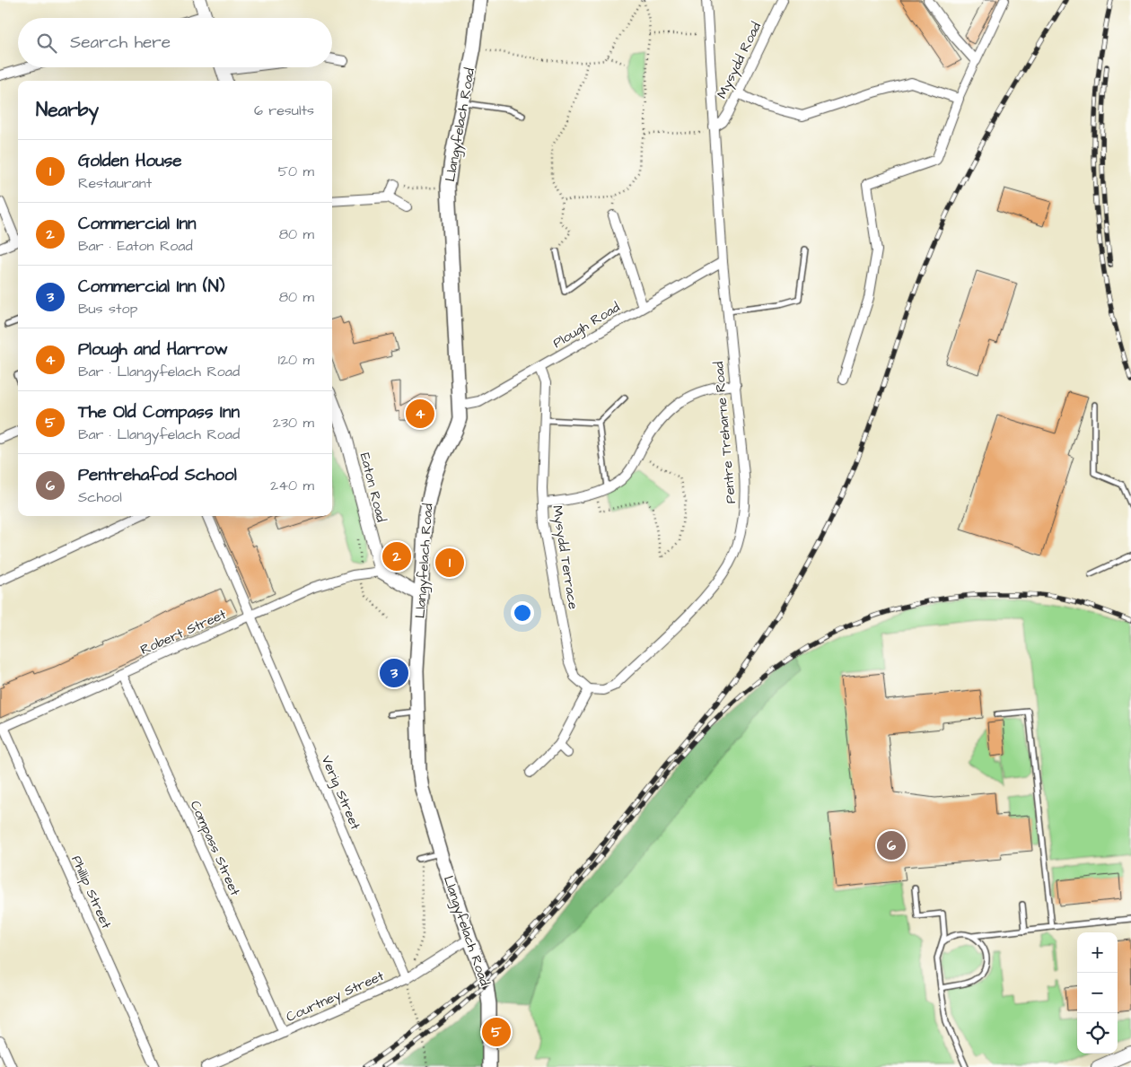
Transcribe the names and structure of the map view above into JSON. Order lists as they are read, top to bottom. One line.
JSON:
{"streets":{"main road":["Llangyfelach Road"],"street":["Mysydd Road","Plough Road","Pentre Treharne Road","Eaton Road","Mysydd Terrace","Robert Street","Verig Street","Compass Street","Phillip Street","Courtney Street"]},"crossings":[["Mysydd Road","Pentre Treharne Road"],["Llangyfelach Road","Plough Road"],["Llangyfelach Road","Courtney Street"],["Plough Road","Pentre Treharne Road"],["Plough Road","Mysydd Terrace"],["Pentre Treharne Road","Mysydd Terrace"],["Eaton Road","Robert Street"],["Robert Street","Verig Street"],["Robert Street","Compass Street"],["Robert Street","Phillip Street"],["Verig Street","Courtney Street"],["Compass Street","Courtney Street"]],"page":{"search":"Search here","heading":["Nearby","6 results"],"list":[{"mark":"1","name":"Golden House","note":"Restaurant","value":"50 m"},{"mark":"2","name":"Commercial Inn","note":"Bar · Eaton Road","value":"80 m"},{"mark":"3","name":"Commercial Inn (N)","note":"Bus stop","value":"80 m"},{"mark":"4","name":"Plough and Harrow","note":"Bar · Llangyfelach Road","value":"120 m"},{"mark":"5","name":"The Old Compass Inn","note":"Bar · Llangyfelach Road","value":"230 m"},{"mark":"6","name":"Pentrehafod School","note":"School","value":"240 m"}],"pins":["4","2","1","3","6","5"],"map_buttons":["+","−"]}}
